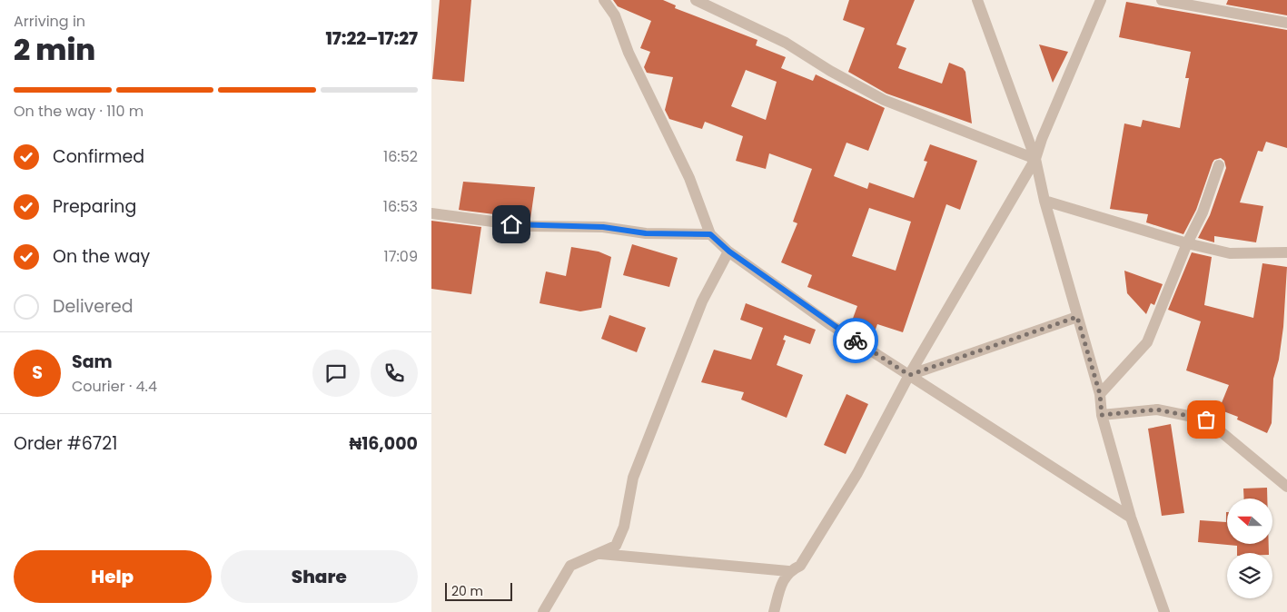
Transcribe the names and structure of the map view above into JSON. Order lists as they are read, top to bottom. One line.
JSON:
{"scale_bar":"20 m","north":"left","page":{"heading":["2 min","Arriving in","17:22–17:27"],"panel":["Sam","Courier · 4.4","Order #6721","₦16,000"],"bar":"On the way · 110 m","list":[["Confirmed","16:52"],["Preparing","16:53"],["On the way","17:09"],"Delivered"],"round":"S","buttons":["Help","Share"],"scale":"20 m"}}
